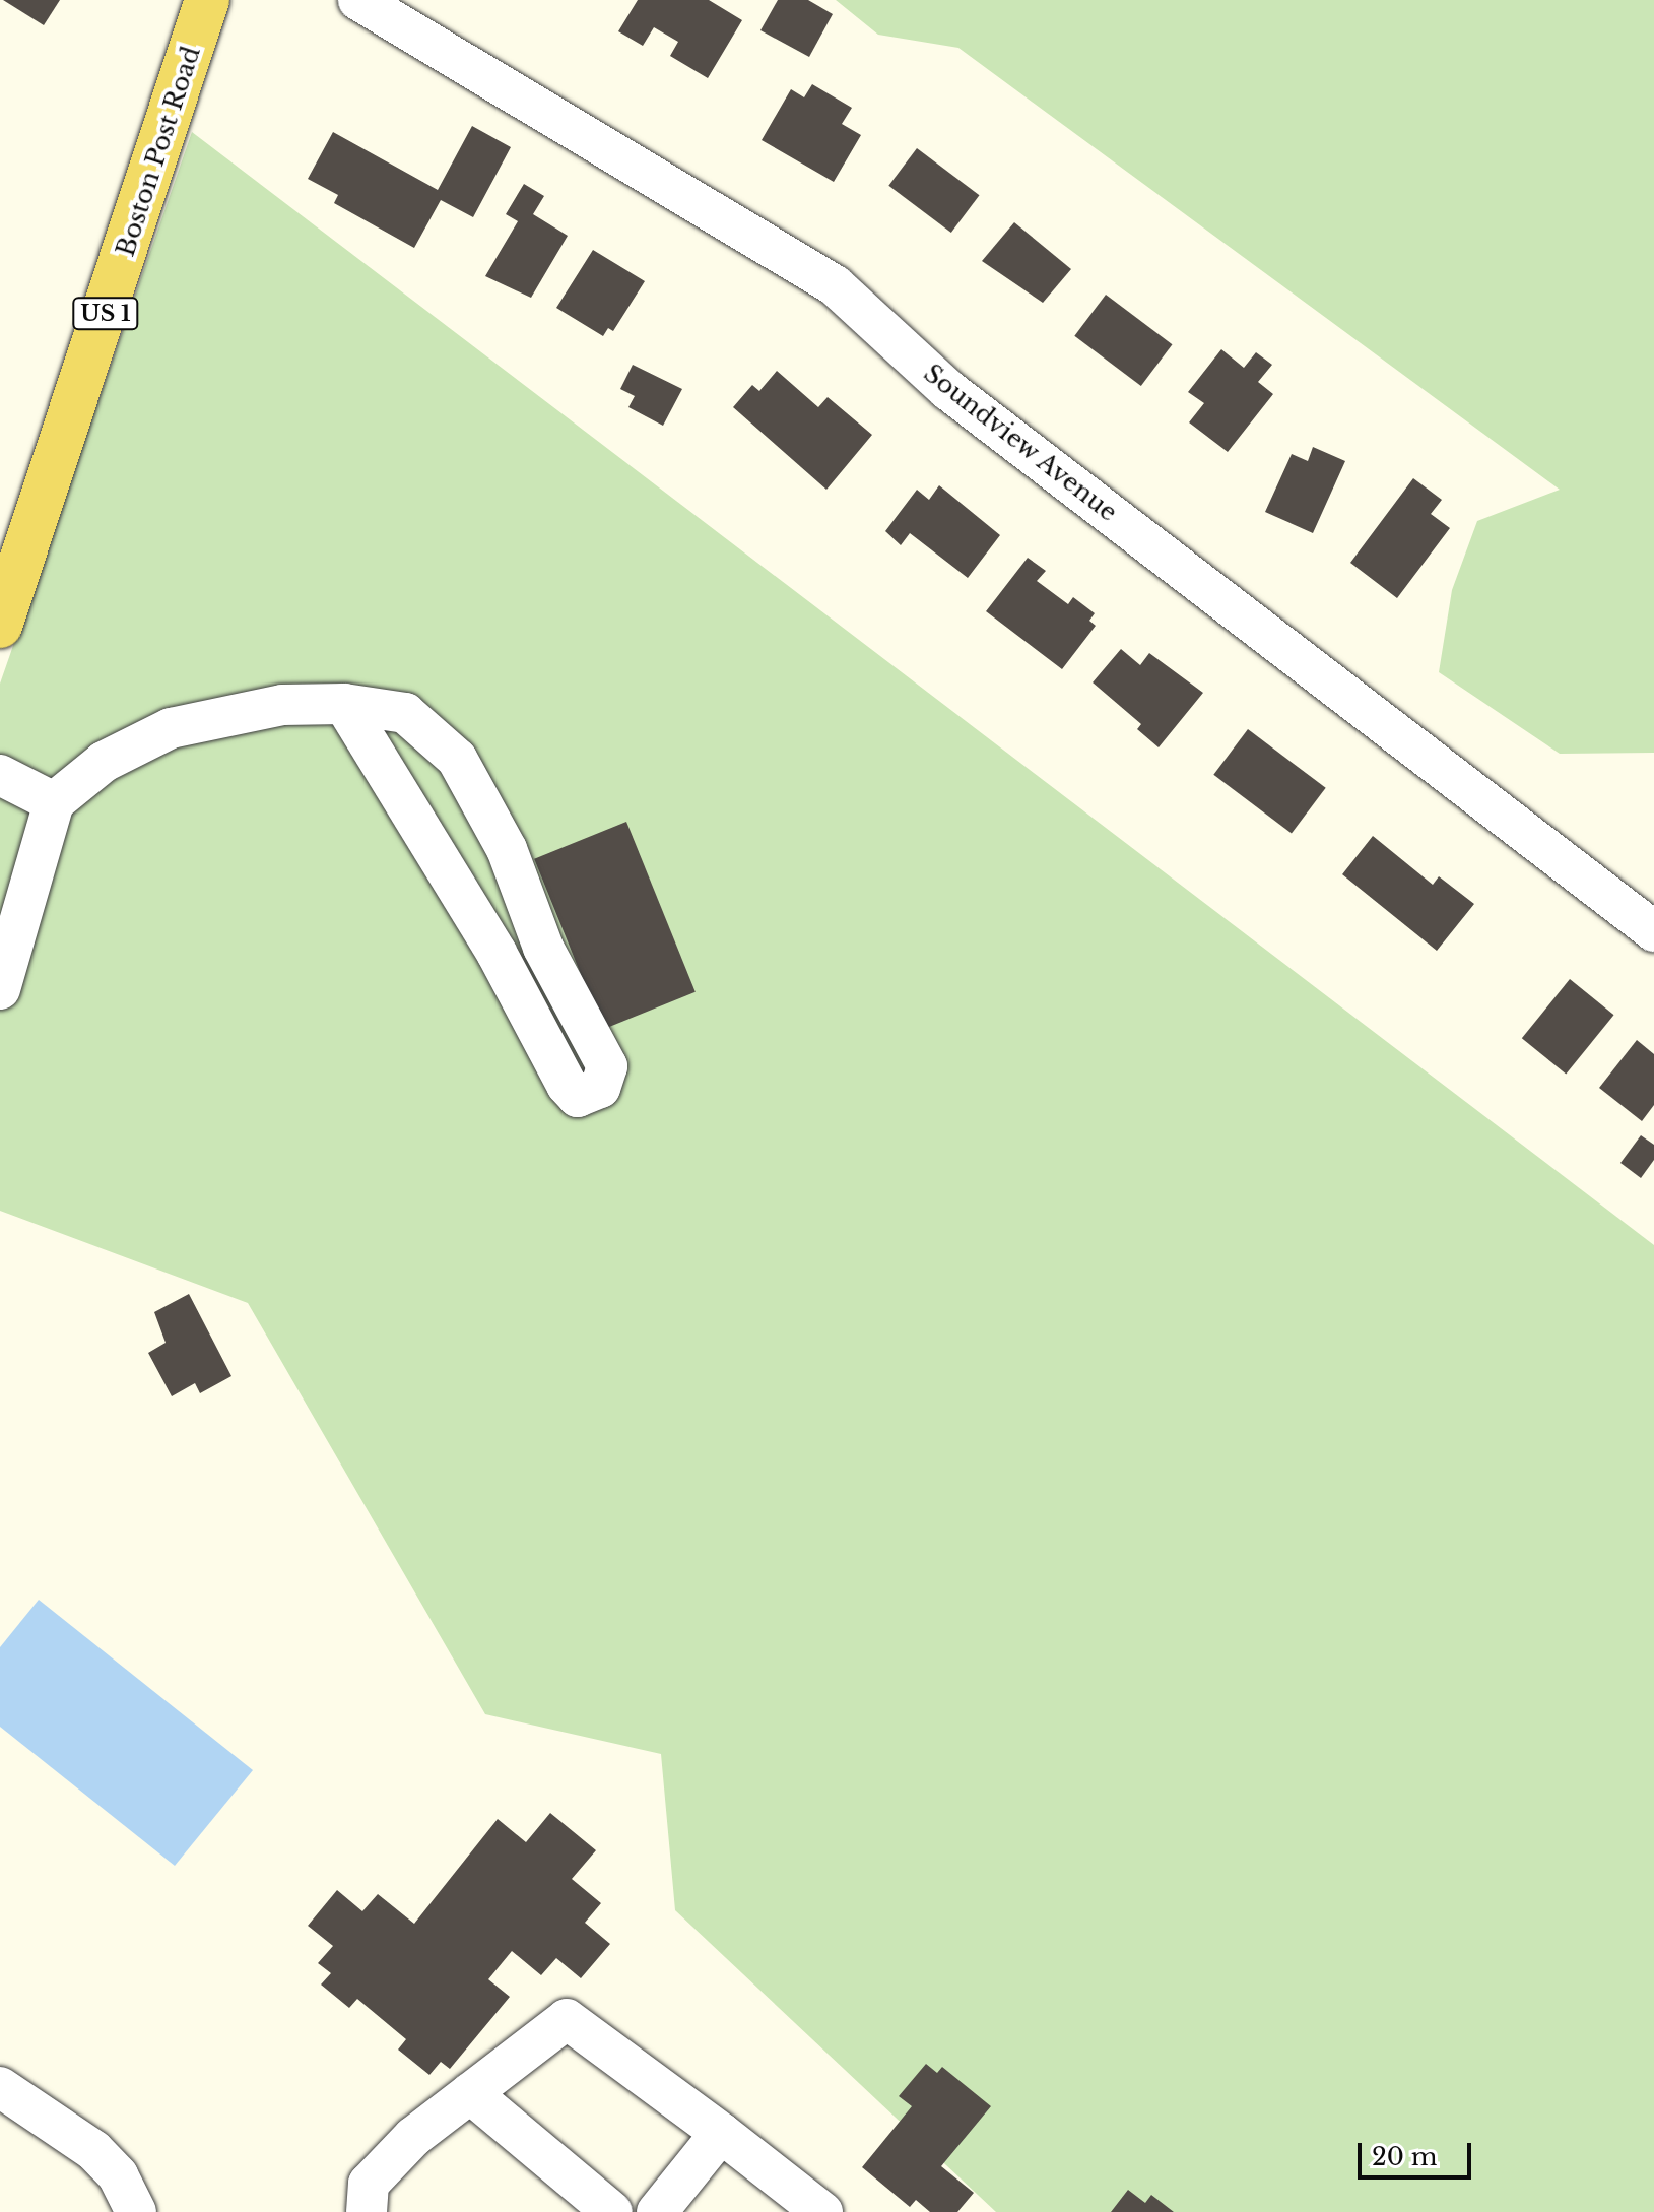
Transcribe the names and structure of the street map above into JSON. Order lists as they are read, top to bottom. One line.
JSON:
{"streets":{"main road":["Boston Post Road","US 1"],"street":["Soundview Avenue"]},"scale_bar":"20 m"}
